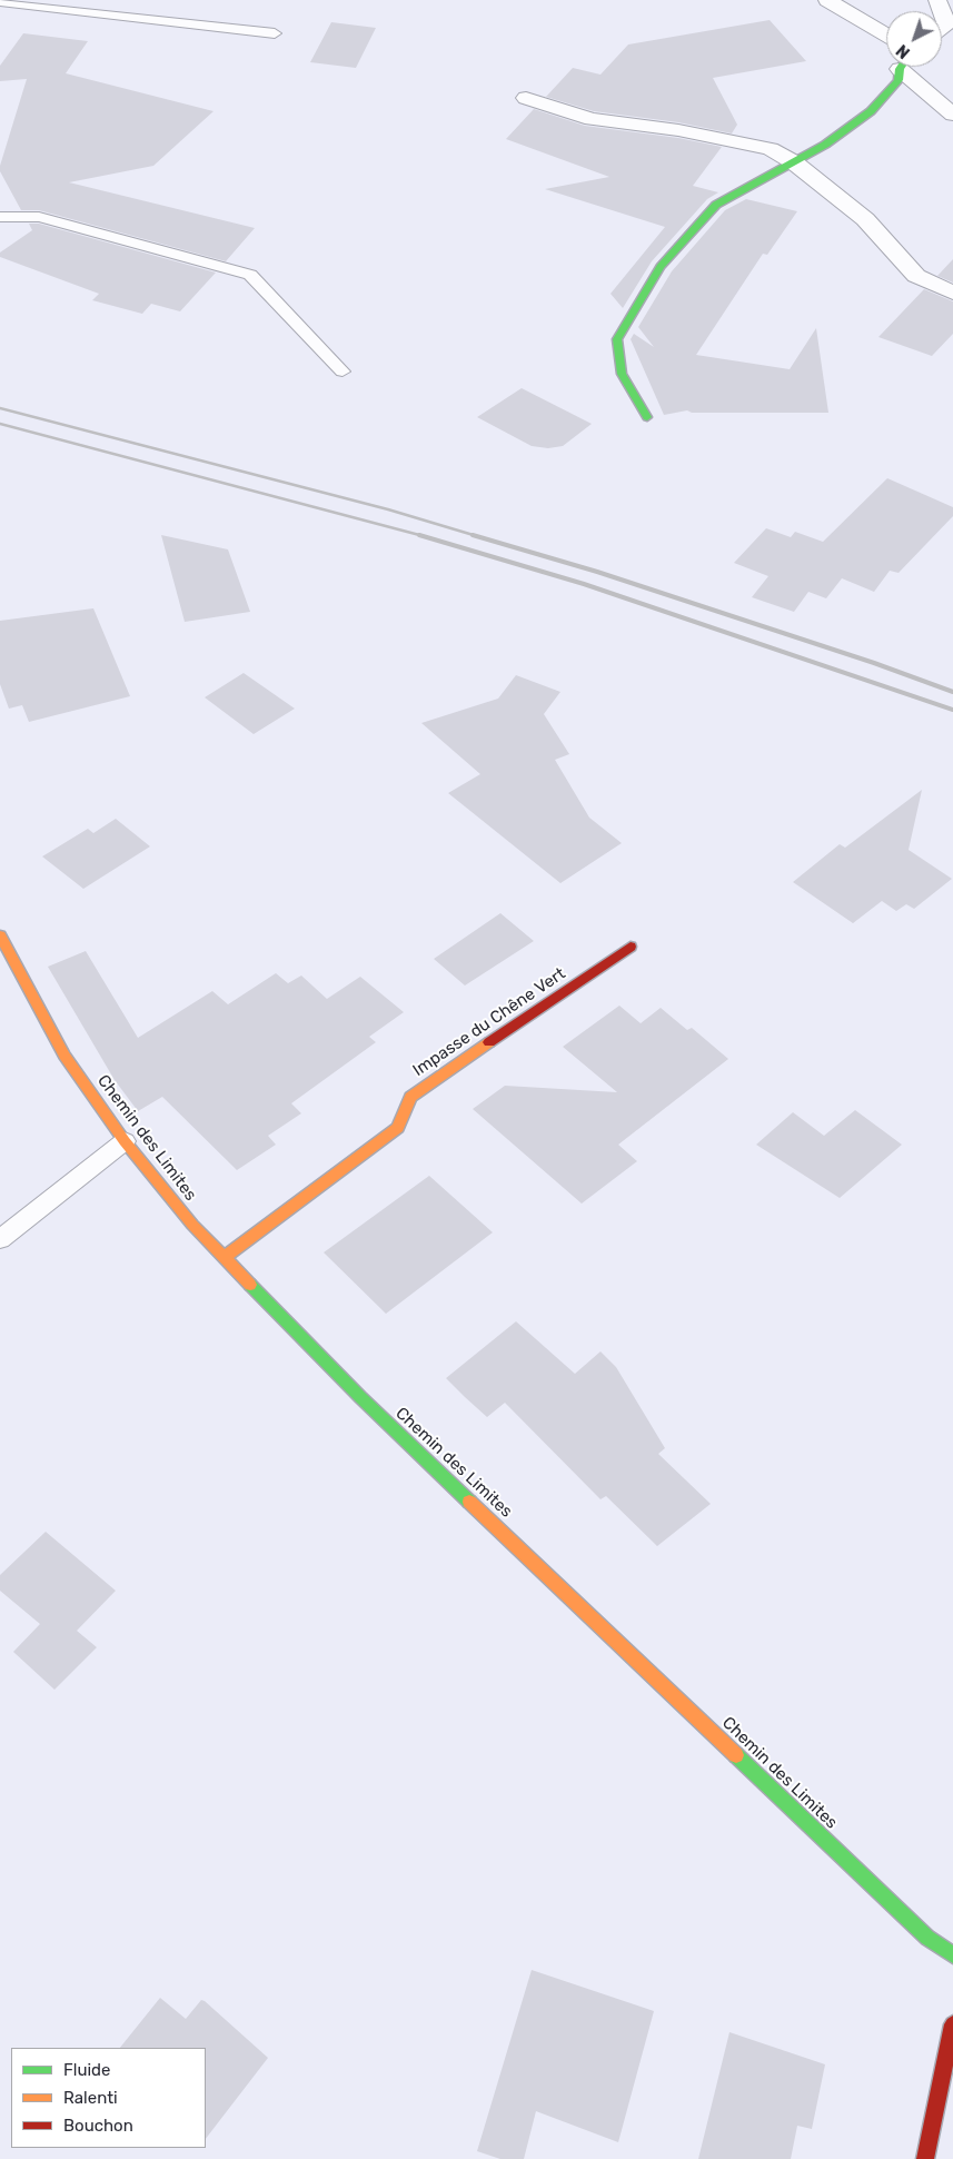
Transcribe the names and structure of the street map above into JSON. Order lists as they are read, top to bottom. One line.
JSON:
{"streets":{"street":["Impasse du Chêne Vert","Chemin des Limites"]},"crossings":[["Impasse du Chêne Vert","Chemin des Limites"]],"legend":["Fluide","Ralenti","Bouchon"],"north":"bottom left"}
